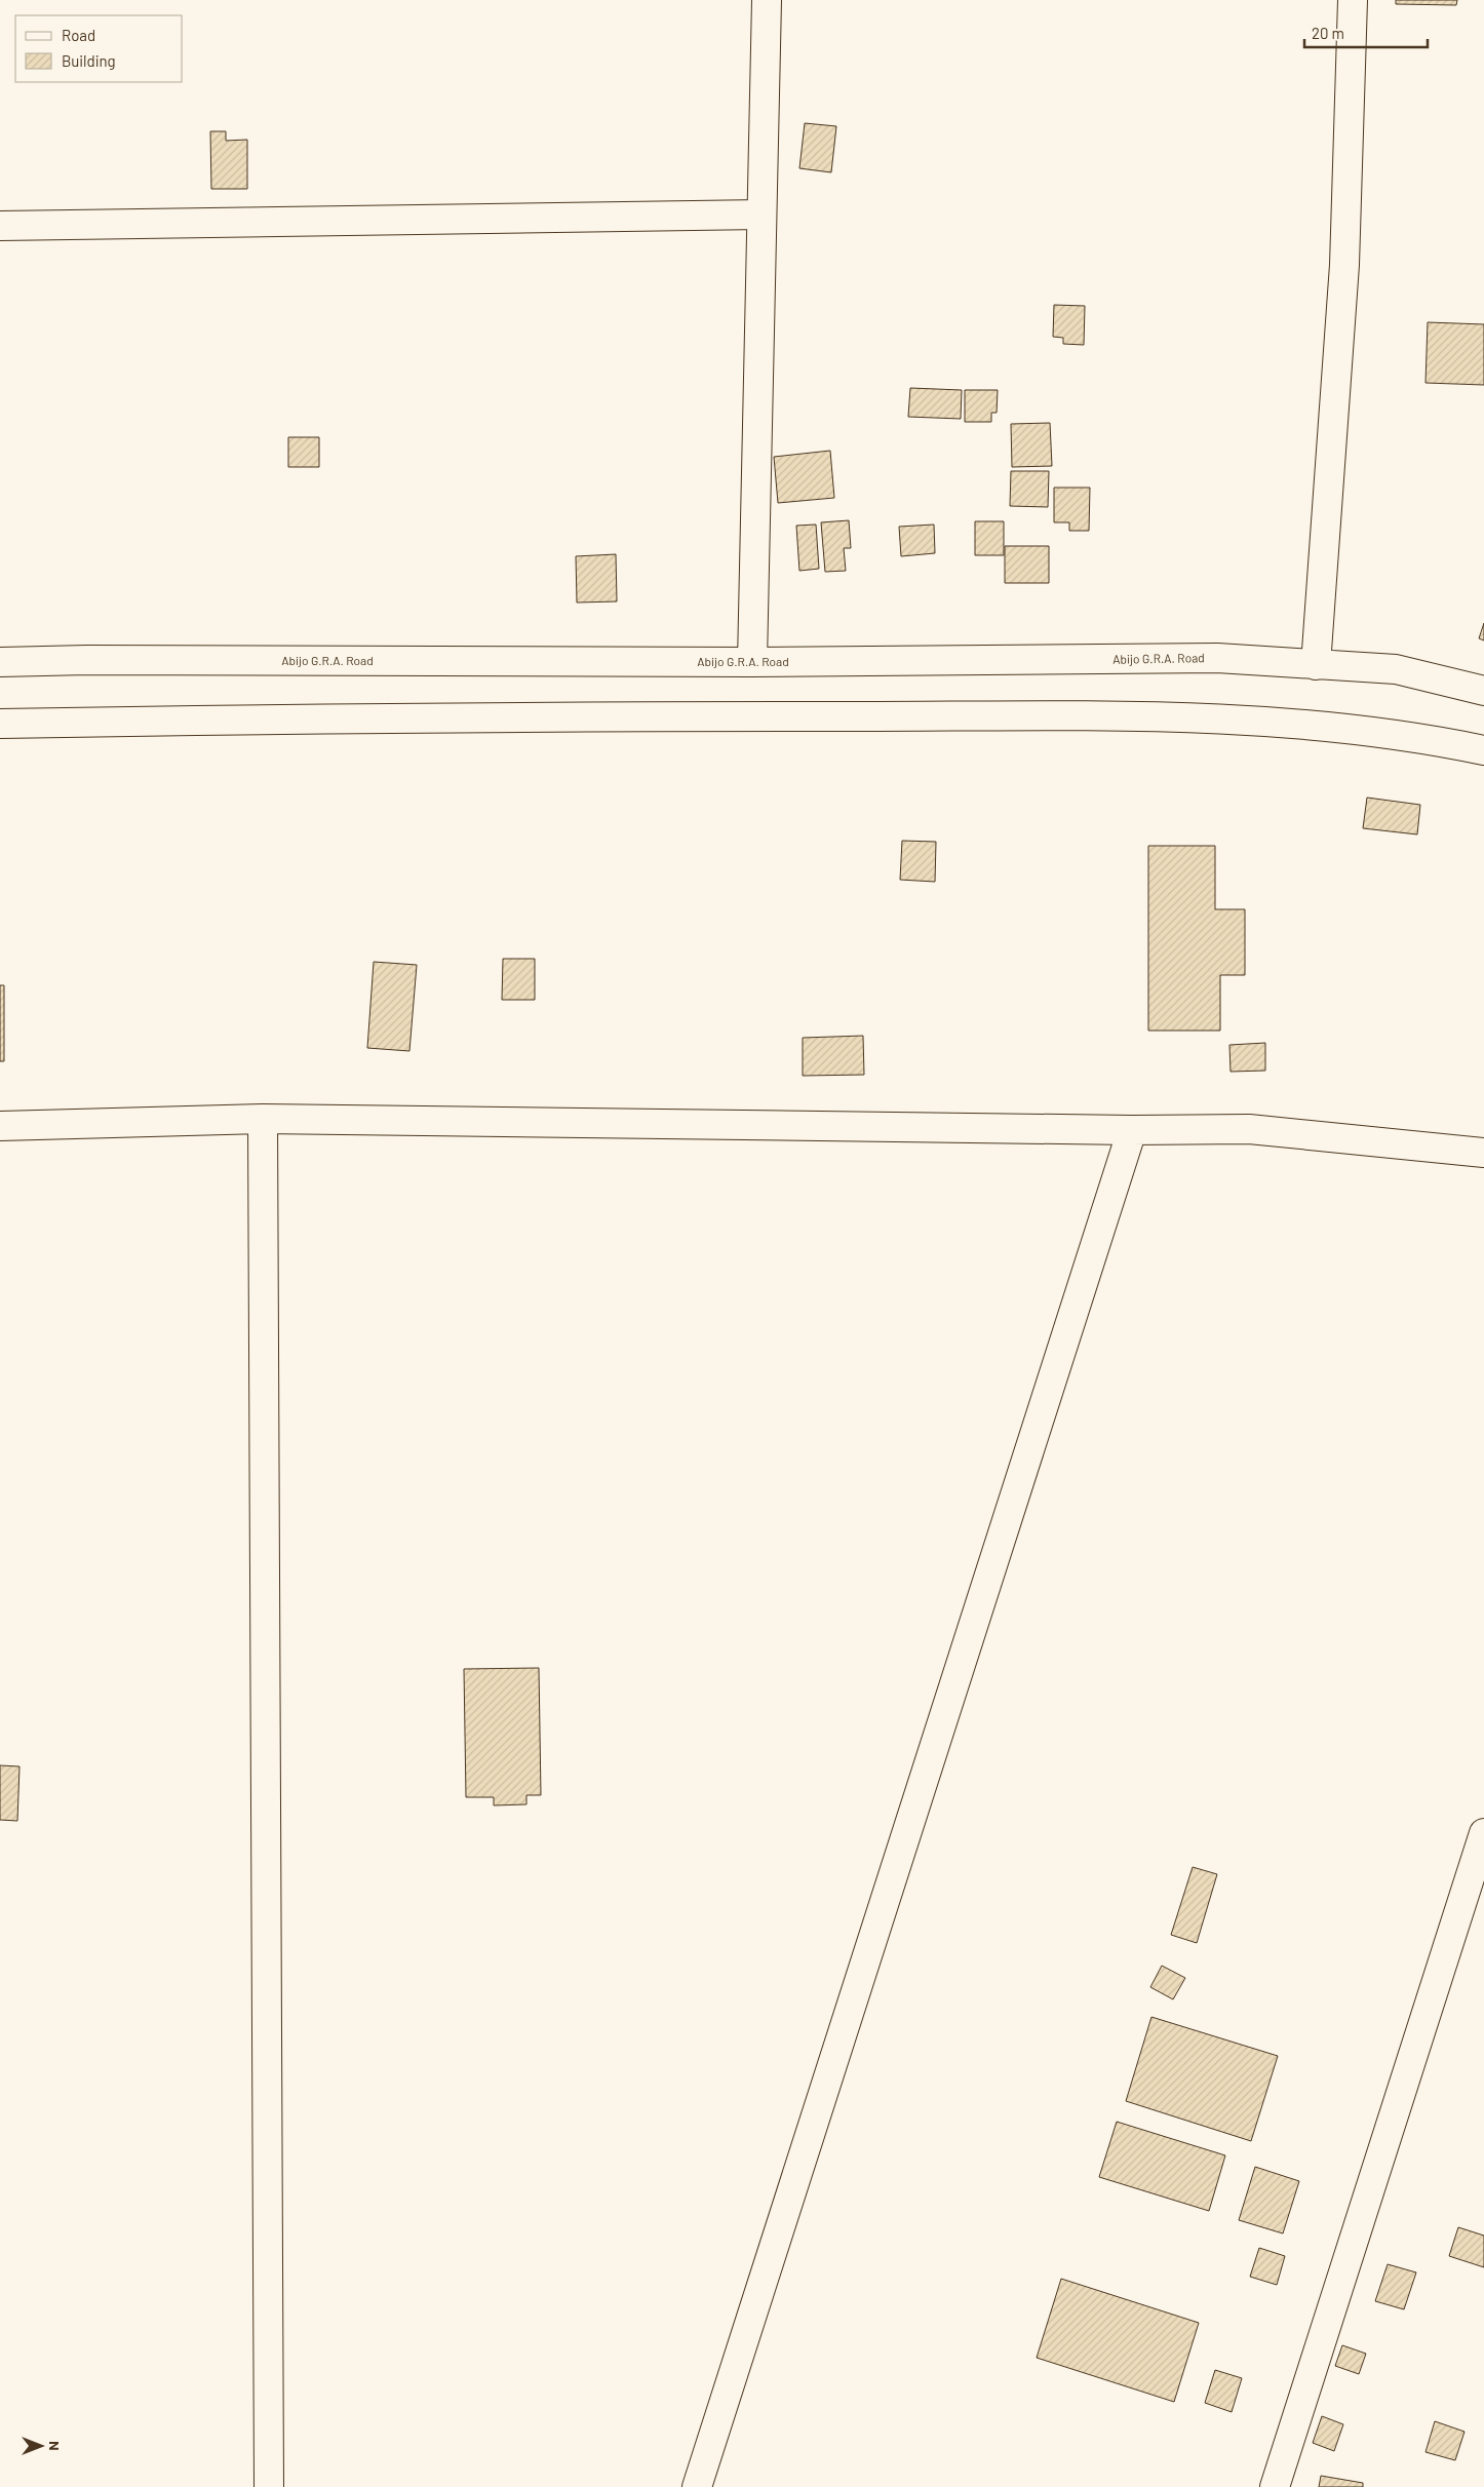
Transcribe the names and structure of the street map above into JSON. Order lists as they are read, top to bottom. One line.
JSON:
{"streets":{"street":["Abijo G.R.A. Road"]},"legend":["Road","Building"],"scale_bar":"20 m","north":"right"}
